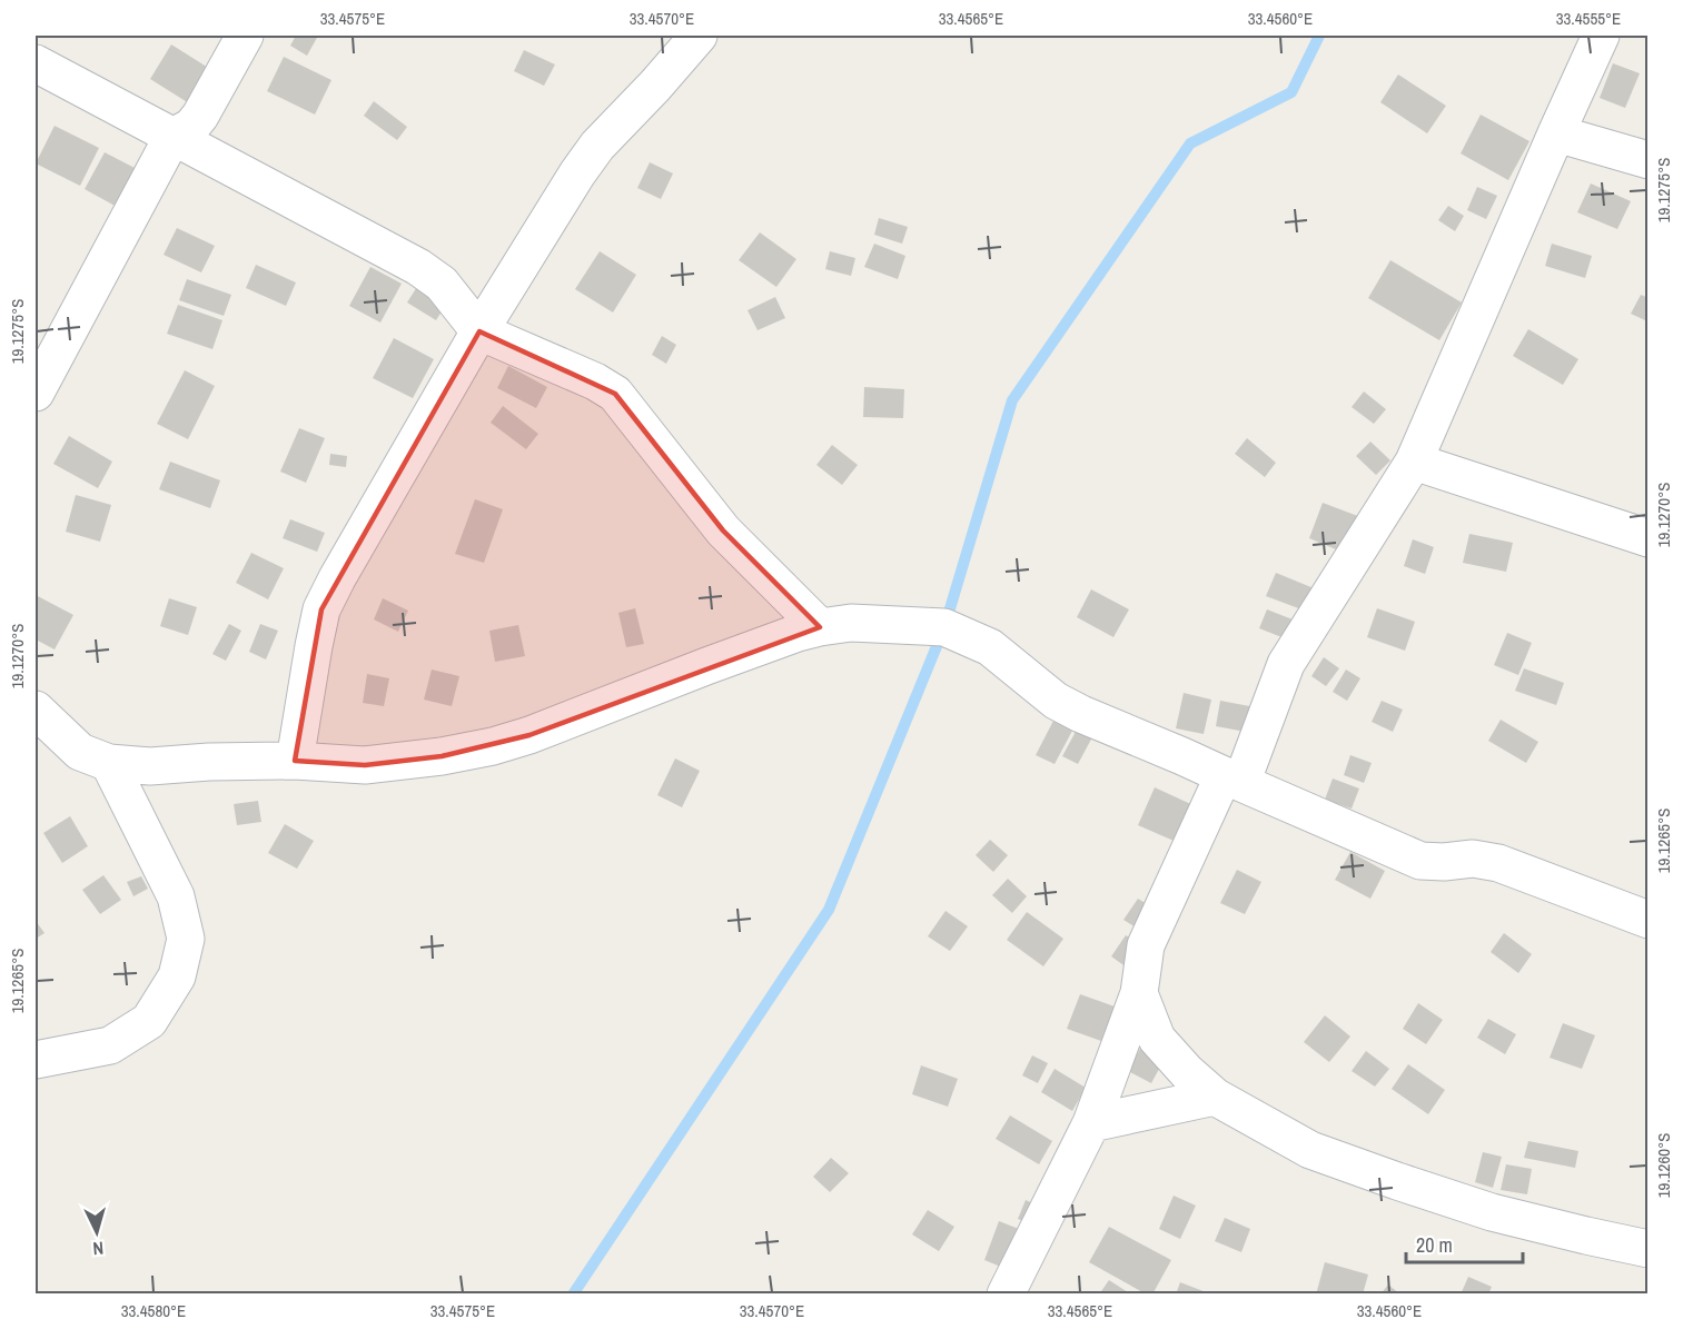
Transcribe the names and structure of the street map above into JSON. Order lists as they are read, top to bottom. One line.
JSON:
{"scale_bar":"20 m","north":"bottom","coordinates":["33.4575°E","33.4570°E","33.4565°E","33.4560°E","33.4555°E","19.1275°S","19.1270°S","19.1265°S","19.1260°S","33.4580°E"]}
